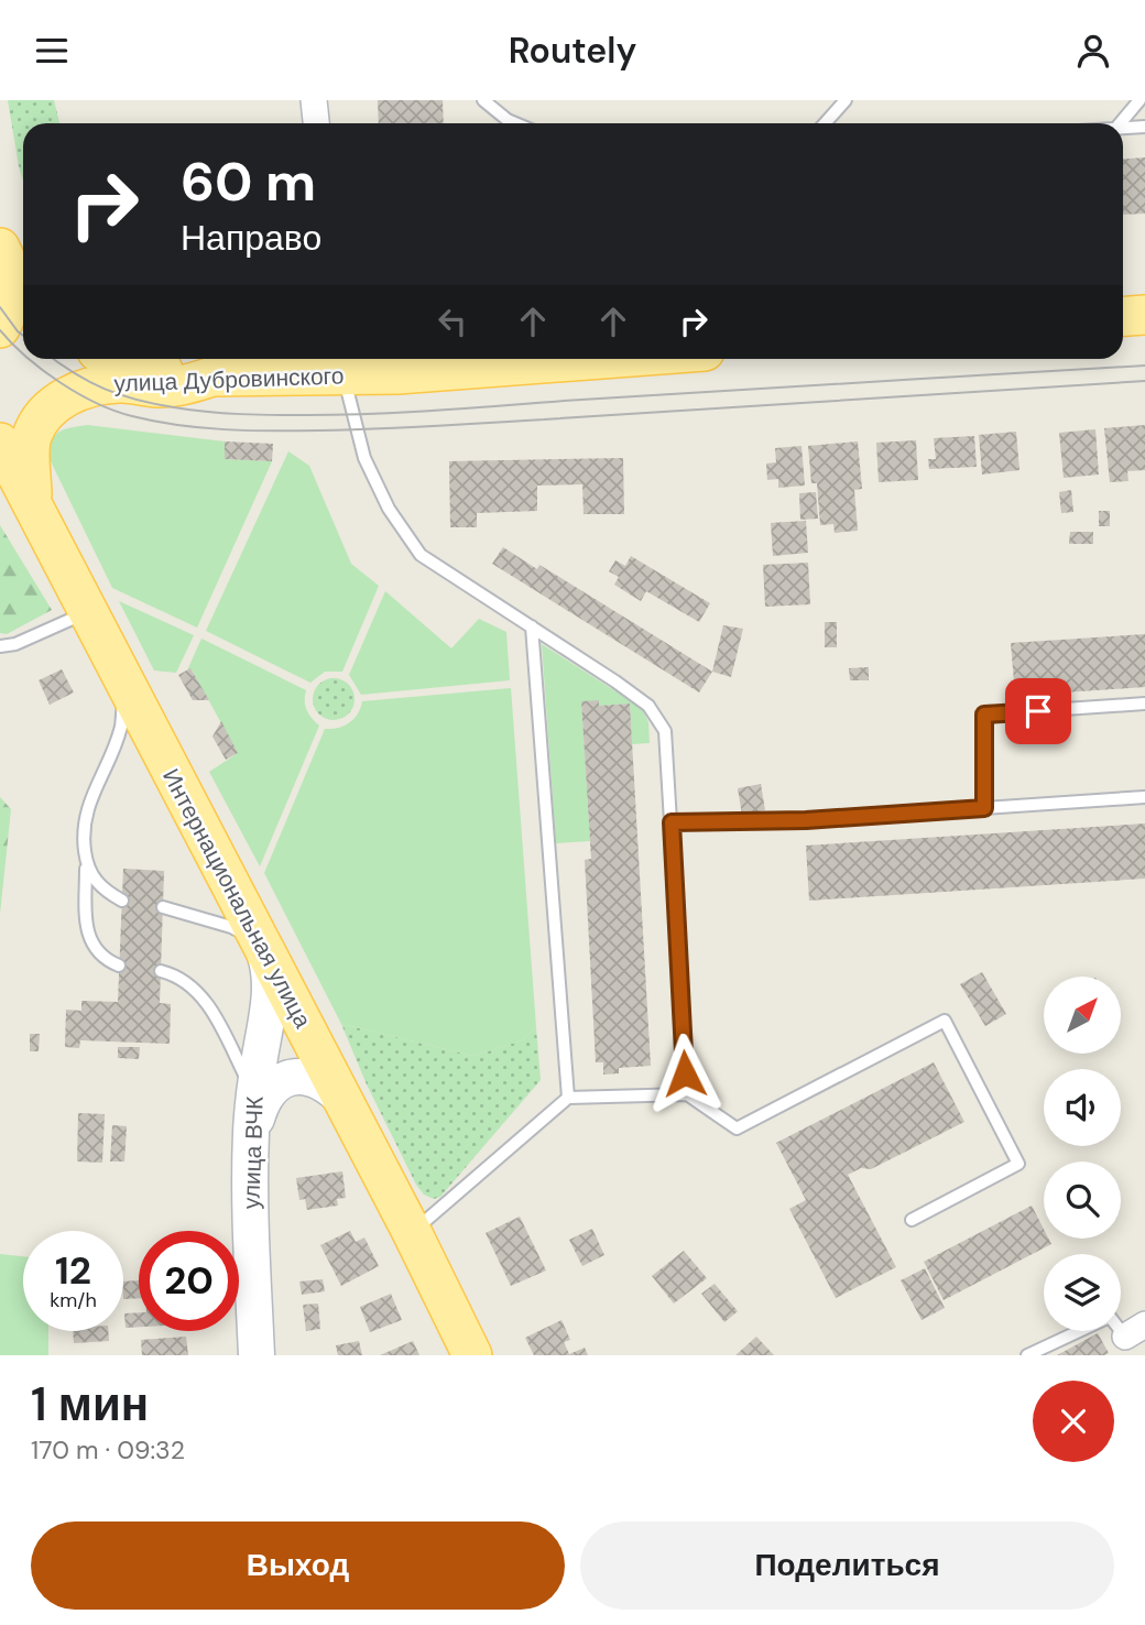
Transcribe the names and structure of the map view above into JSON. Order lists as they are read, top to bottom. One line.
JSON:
{"streets":{"main road":["улица Дубровинского","Интернациональная улица","улица ВЧК"]},"crossings":[["улица Дубровинского","Интернациональная улица"],["Интернациональная улица","улица ВЧК"]],"north":"top right","page":{"header":"Routely","turn":["60 m","Направо"],"speed":"12 km/h","limit":"20","heading":["1 мин","170 m · 09:32"],"buttons":["Выход","Поделиться"]}}
